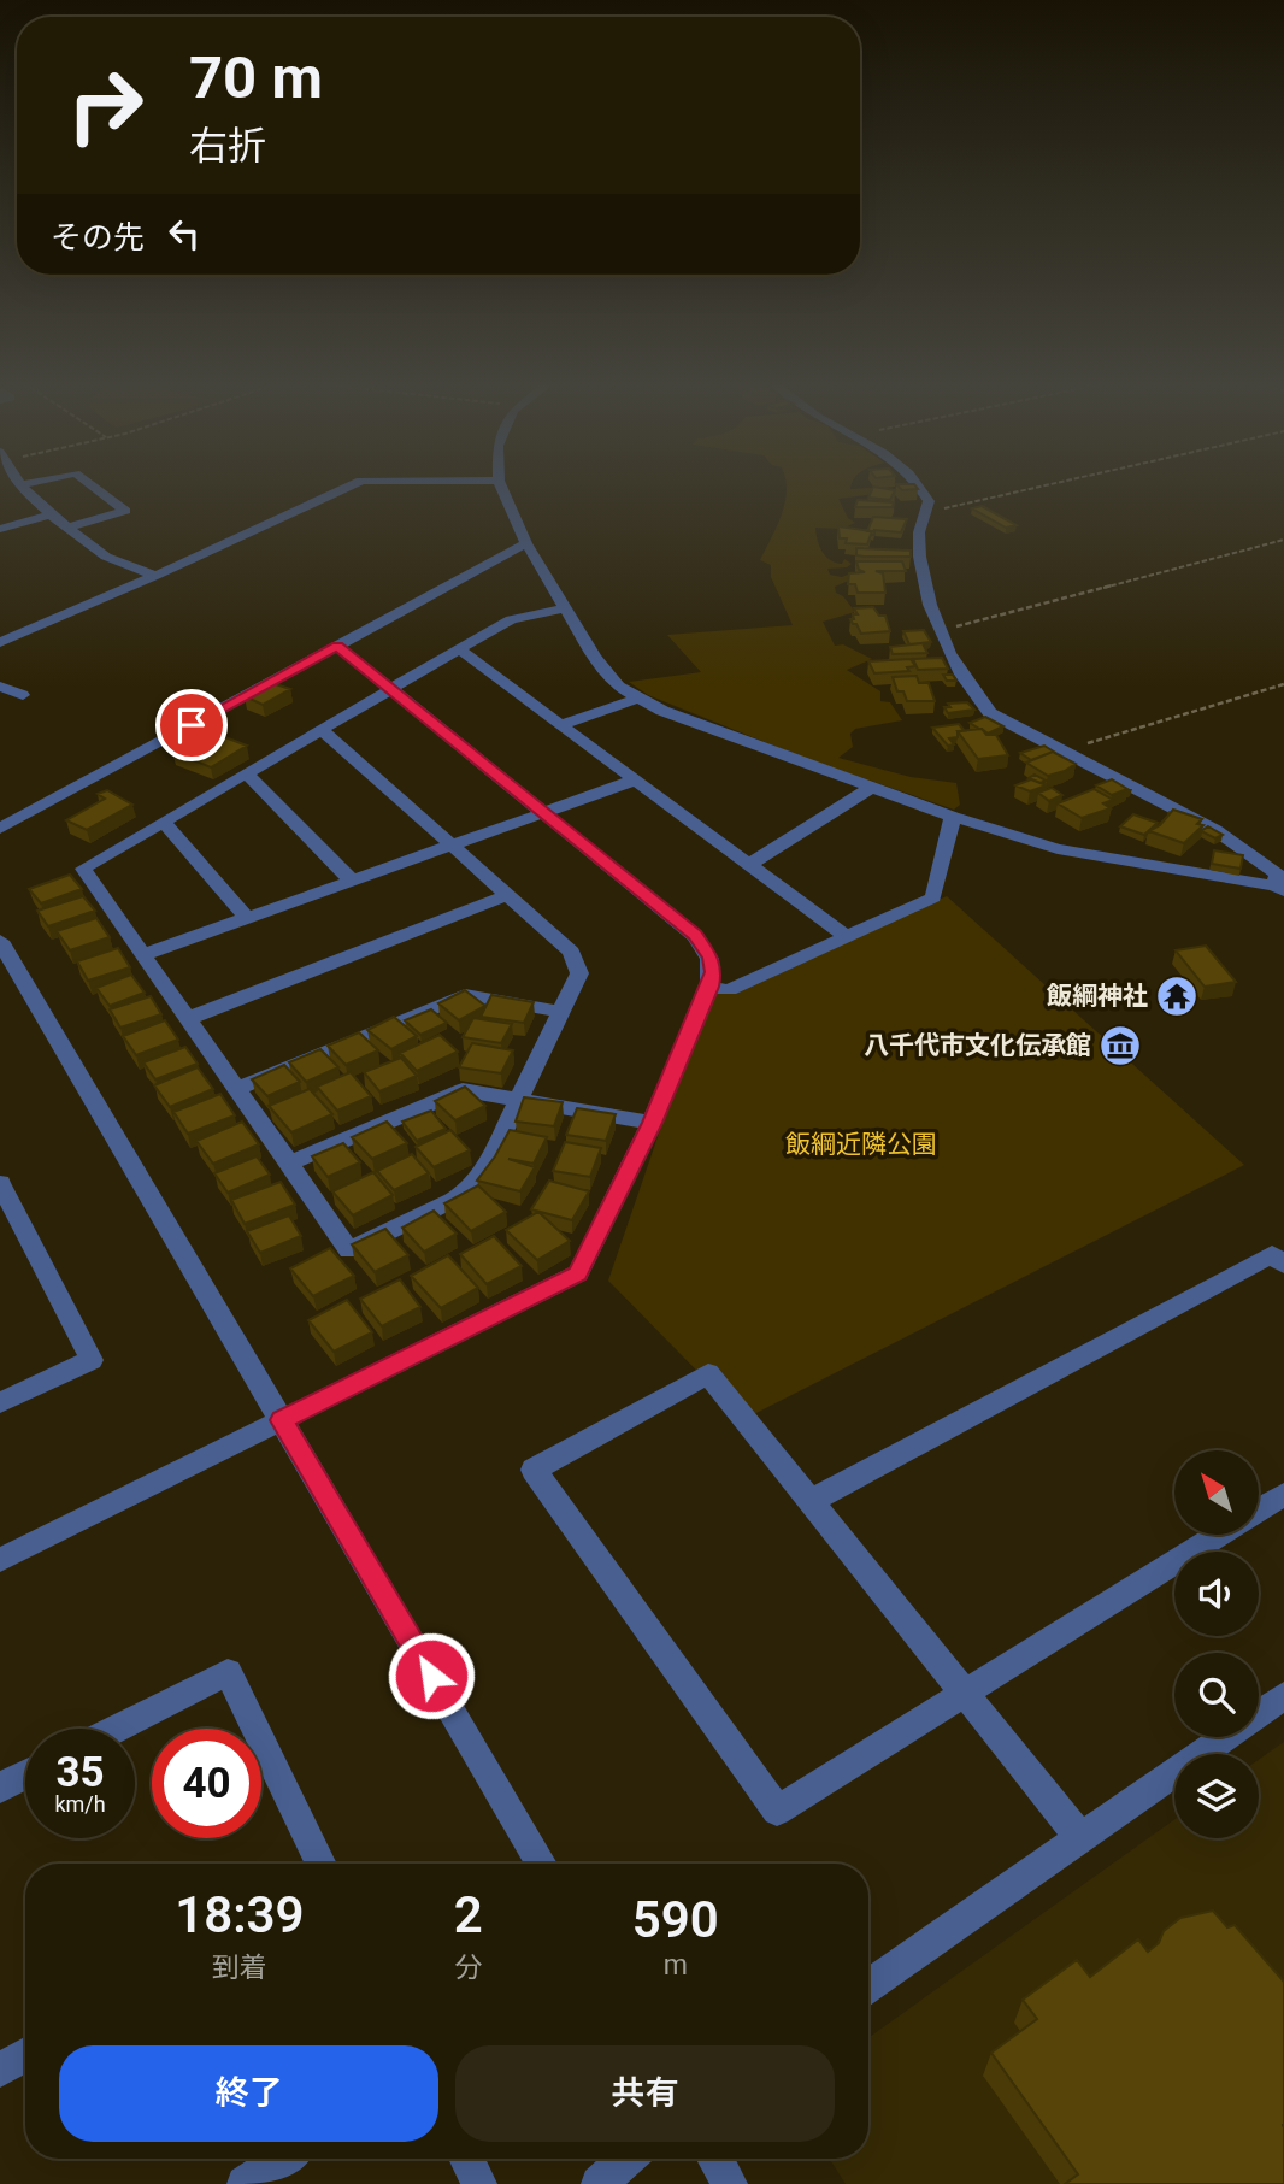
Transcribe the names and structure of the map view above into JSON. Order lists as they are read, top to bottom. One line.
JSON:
{"parks":["飯綱近隣公園"],"places":{"temple":["飯綱神社"],"museum":["八千代市文化伝承館"]},"north":"top left","page":{"turn":["70 m","右折"],"then":"その先","speed":"35 km/h","limit":"40","eta":["18:39","到着","2","分","590","m"],"buttons":["終了","共有"]}}
